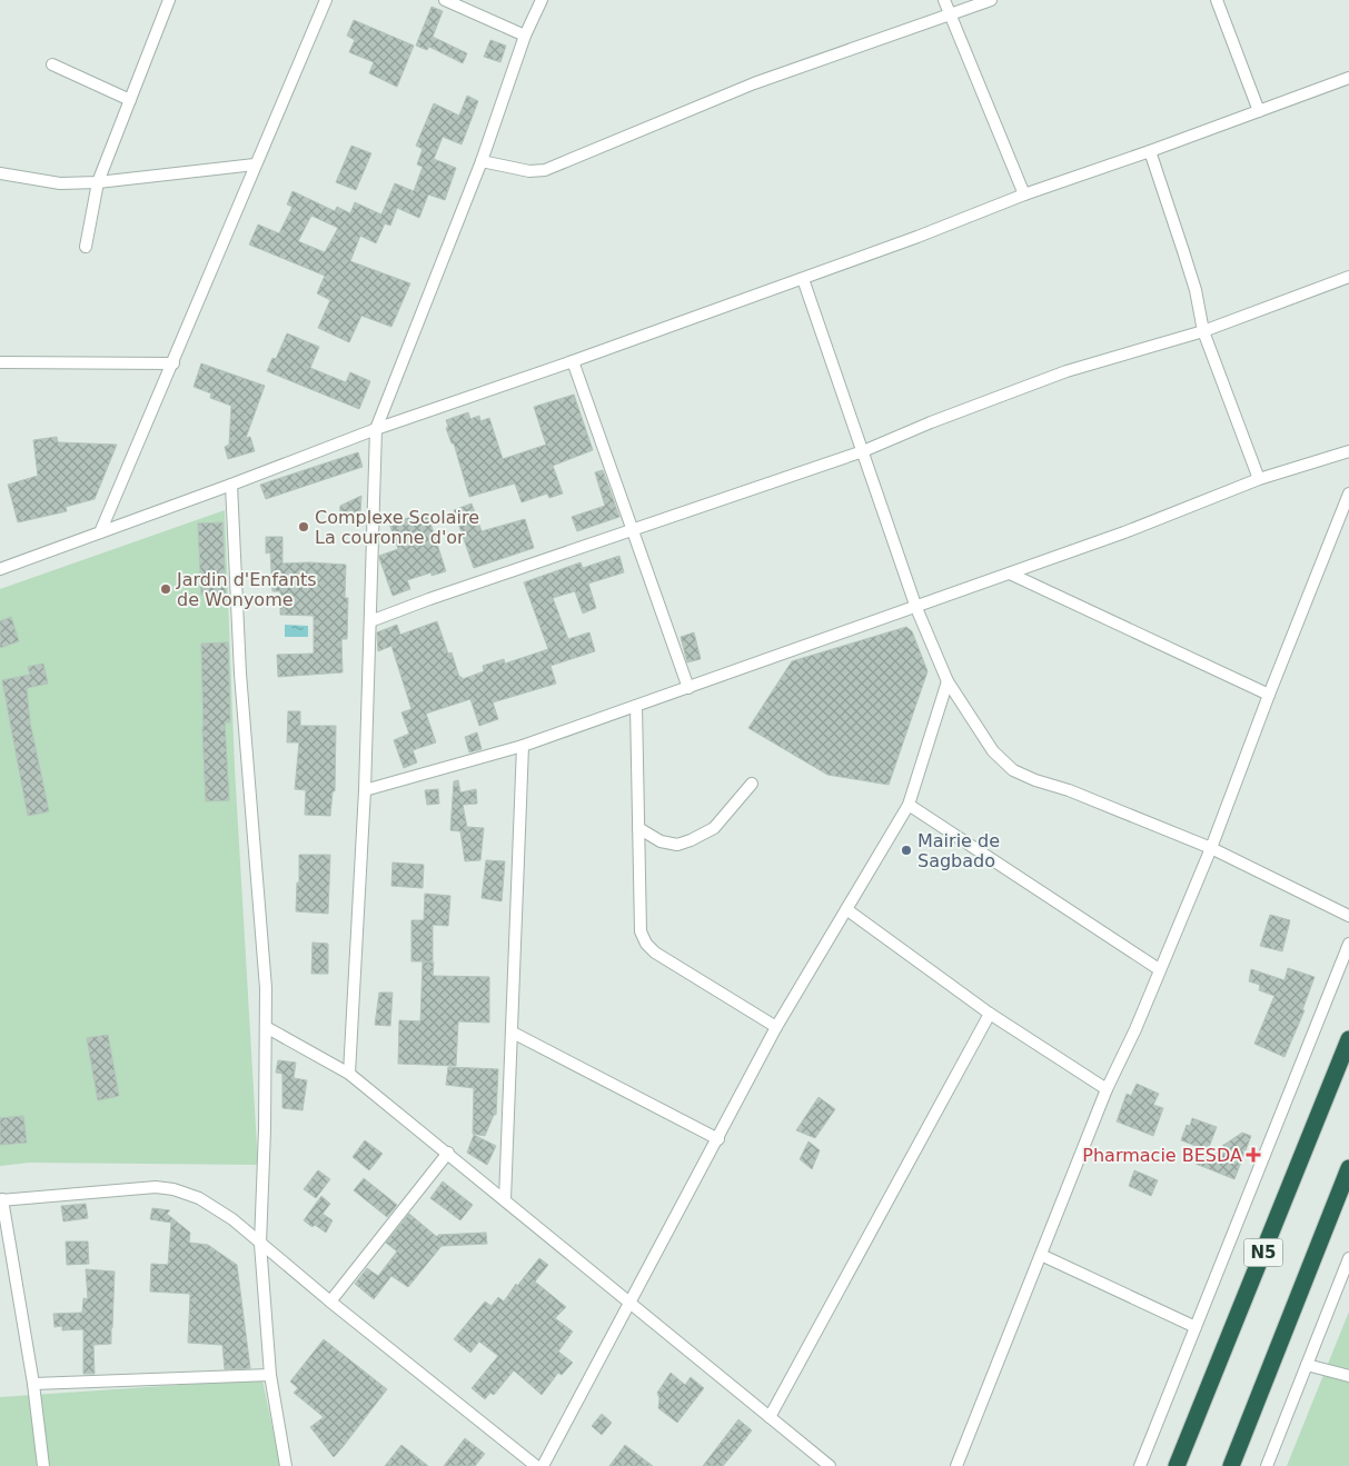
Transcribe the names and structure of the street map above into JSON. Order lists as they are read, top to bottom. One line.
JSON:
{"streets":{"highway":["N5"]},"places":{"other":["Complexe Scolaire La couronne d'or","Jardin d'Enfants de Wonyome","Mairie de Sagbado"],"health":["Pharmacie BESDA"]}}
